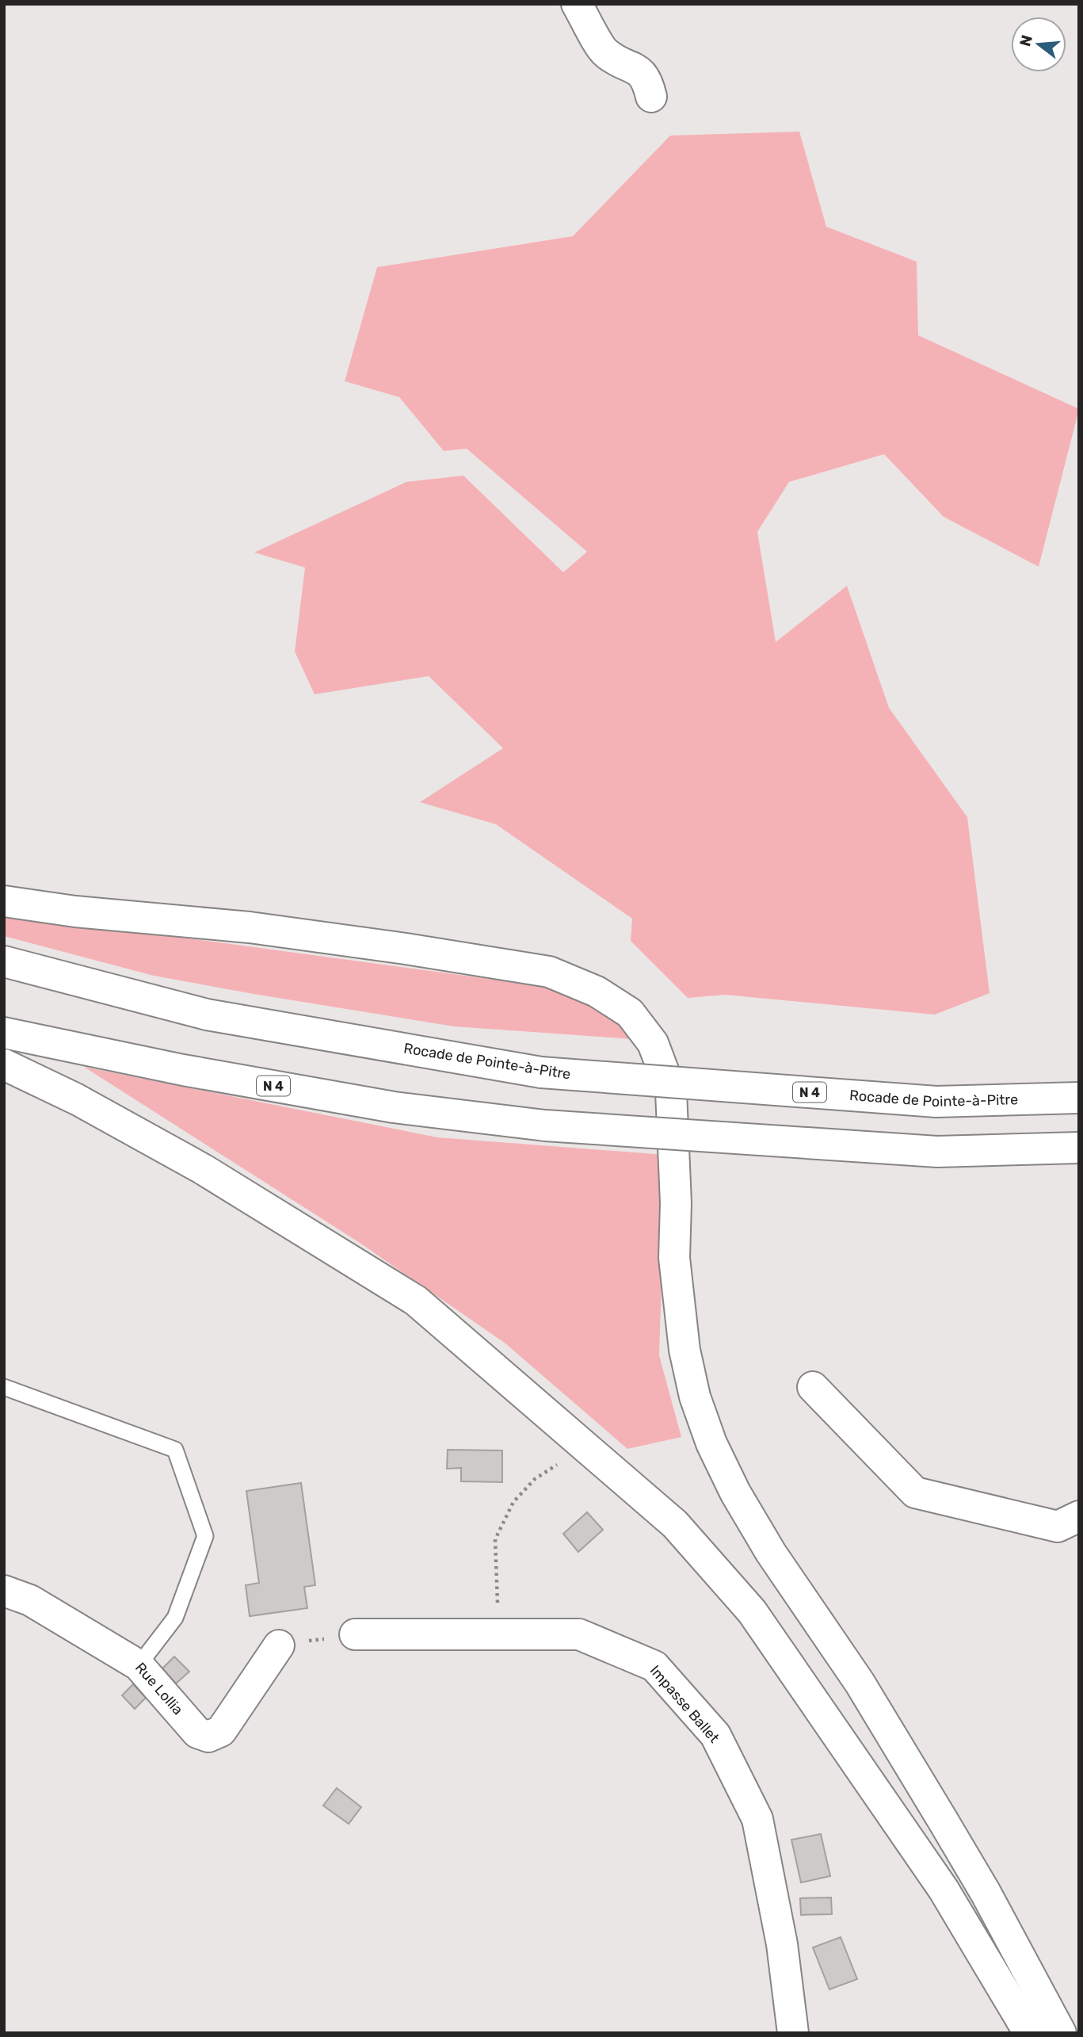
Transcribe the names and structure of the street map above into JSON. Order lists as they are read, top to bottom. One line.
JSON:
{"streets":{"main road":["Rocade de Pointe-à-Pitre","N 4","Rue Lollia","Impasse Ballet"]},"north":"left"}
